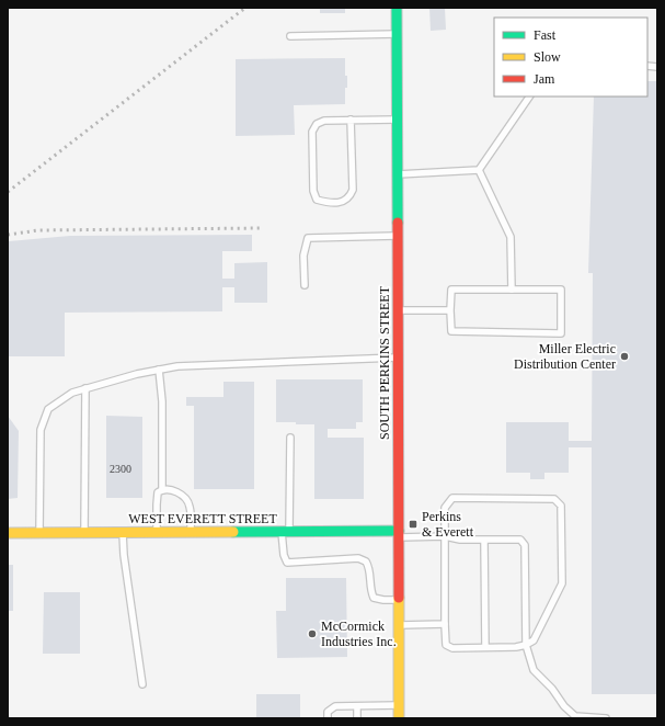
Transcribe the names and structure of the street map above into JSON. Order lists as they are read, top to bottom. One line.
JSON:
{"streets":{"street":["SOUTH PERKINS STREET","WEST EVERETT STREET"]},"crossings":[["SOUTH PERKINS STREET","WEST EVERETT STREET"]],"places":{"other":["Miller Electric Distribution Center","McCormick Industries Inc."],"transit":["Perkins & Everett"]},"house_numbers":["2300"],"legend":["Fast","Slow","Jam"]}
